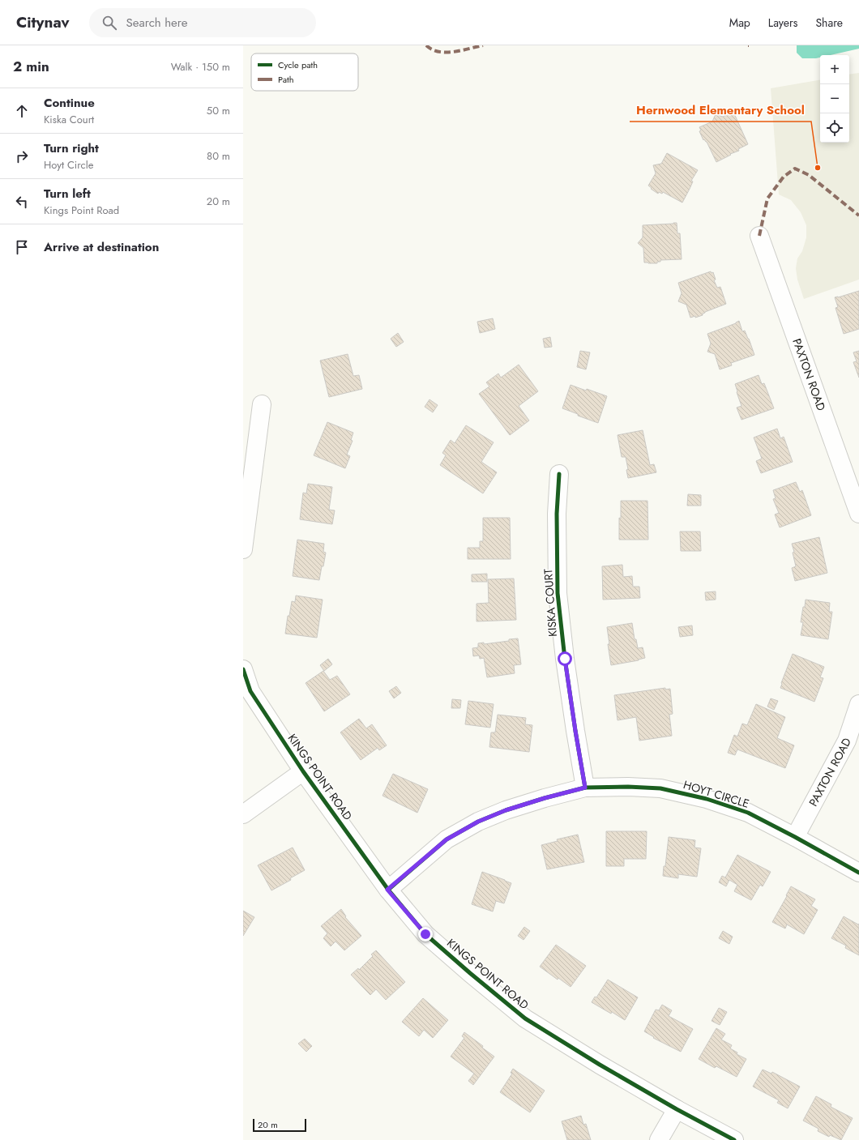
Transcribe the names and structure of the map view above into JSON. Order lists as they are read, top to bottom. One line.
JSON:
{"streets":{"street":["PAXTON ROAD","KISKA COURT","KINGS POINT ROAD","HOYT CIRCLE"]},"crossings":[["PAXTON ROAD","HOYT CIRCLE"],["KISKA COURT","HOYT CIRCLE"],["KINGS POINT ROAD","HOYT CIRCLE"]],"places":["Hernwood Elementary School"],"legend":["Cycle path","Path"],"scale_bar":"20 m","page":{"header":"Citynav","search":"Search here","nav":["Map","Layers","Share"],"heading":["2 min","Walk · 150 m"],"map_buttons":["+","−"],"list":[["Continue","Kiska Court","50 m"],["Turn right","Hoyt Circle","80 m"],["Turn left","Kings Point Road","20 m"],"Arrive at destination"],"scale":"20 m"}}
